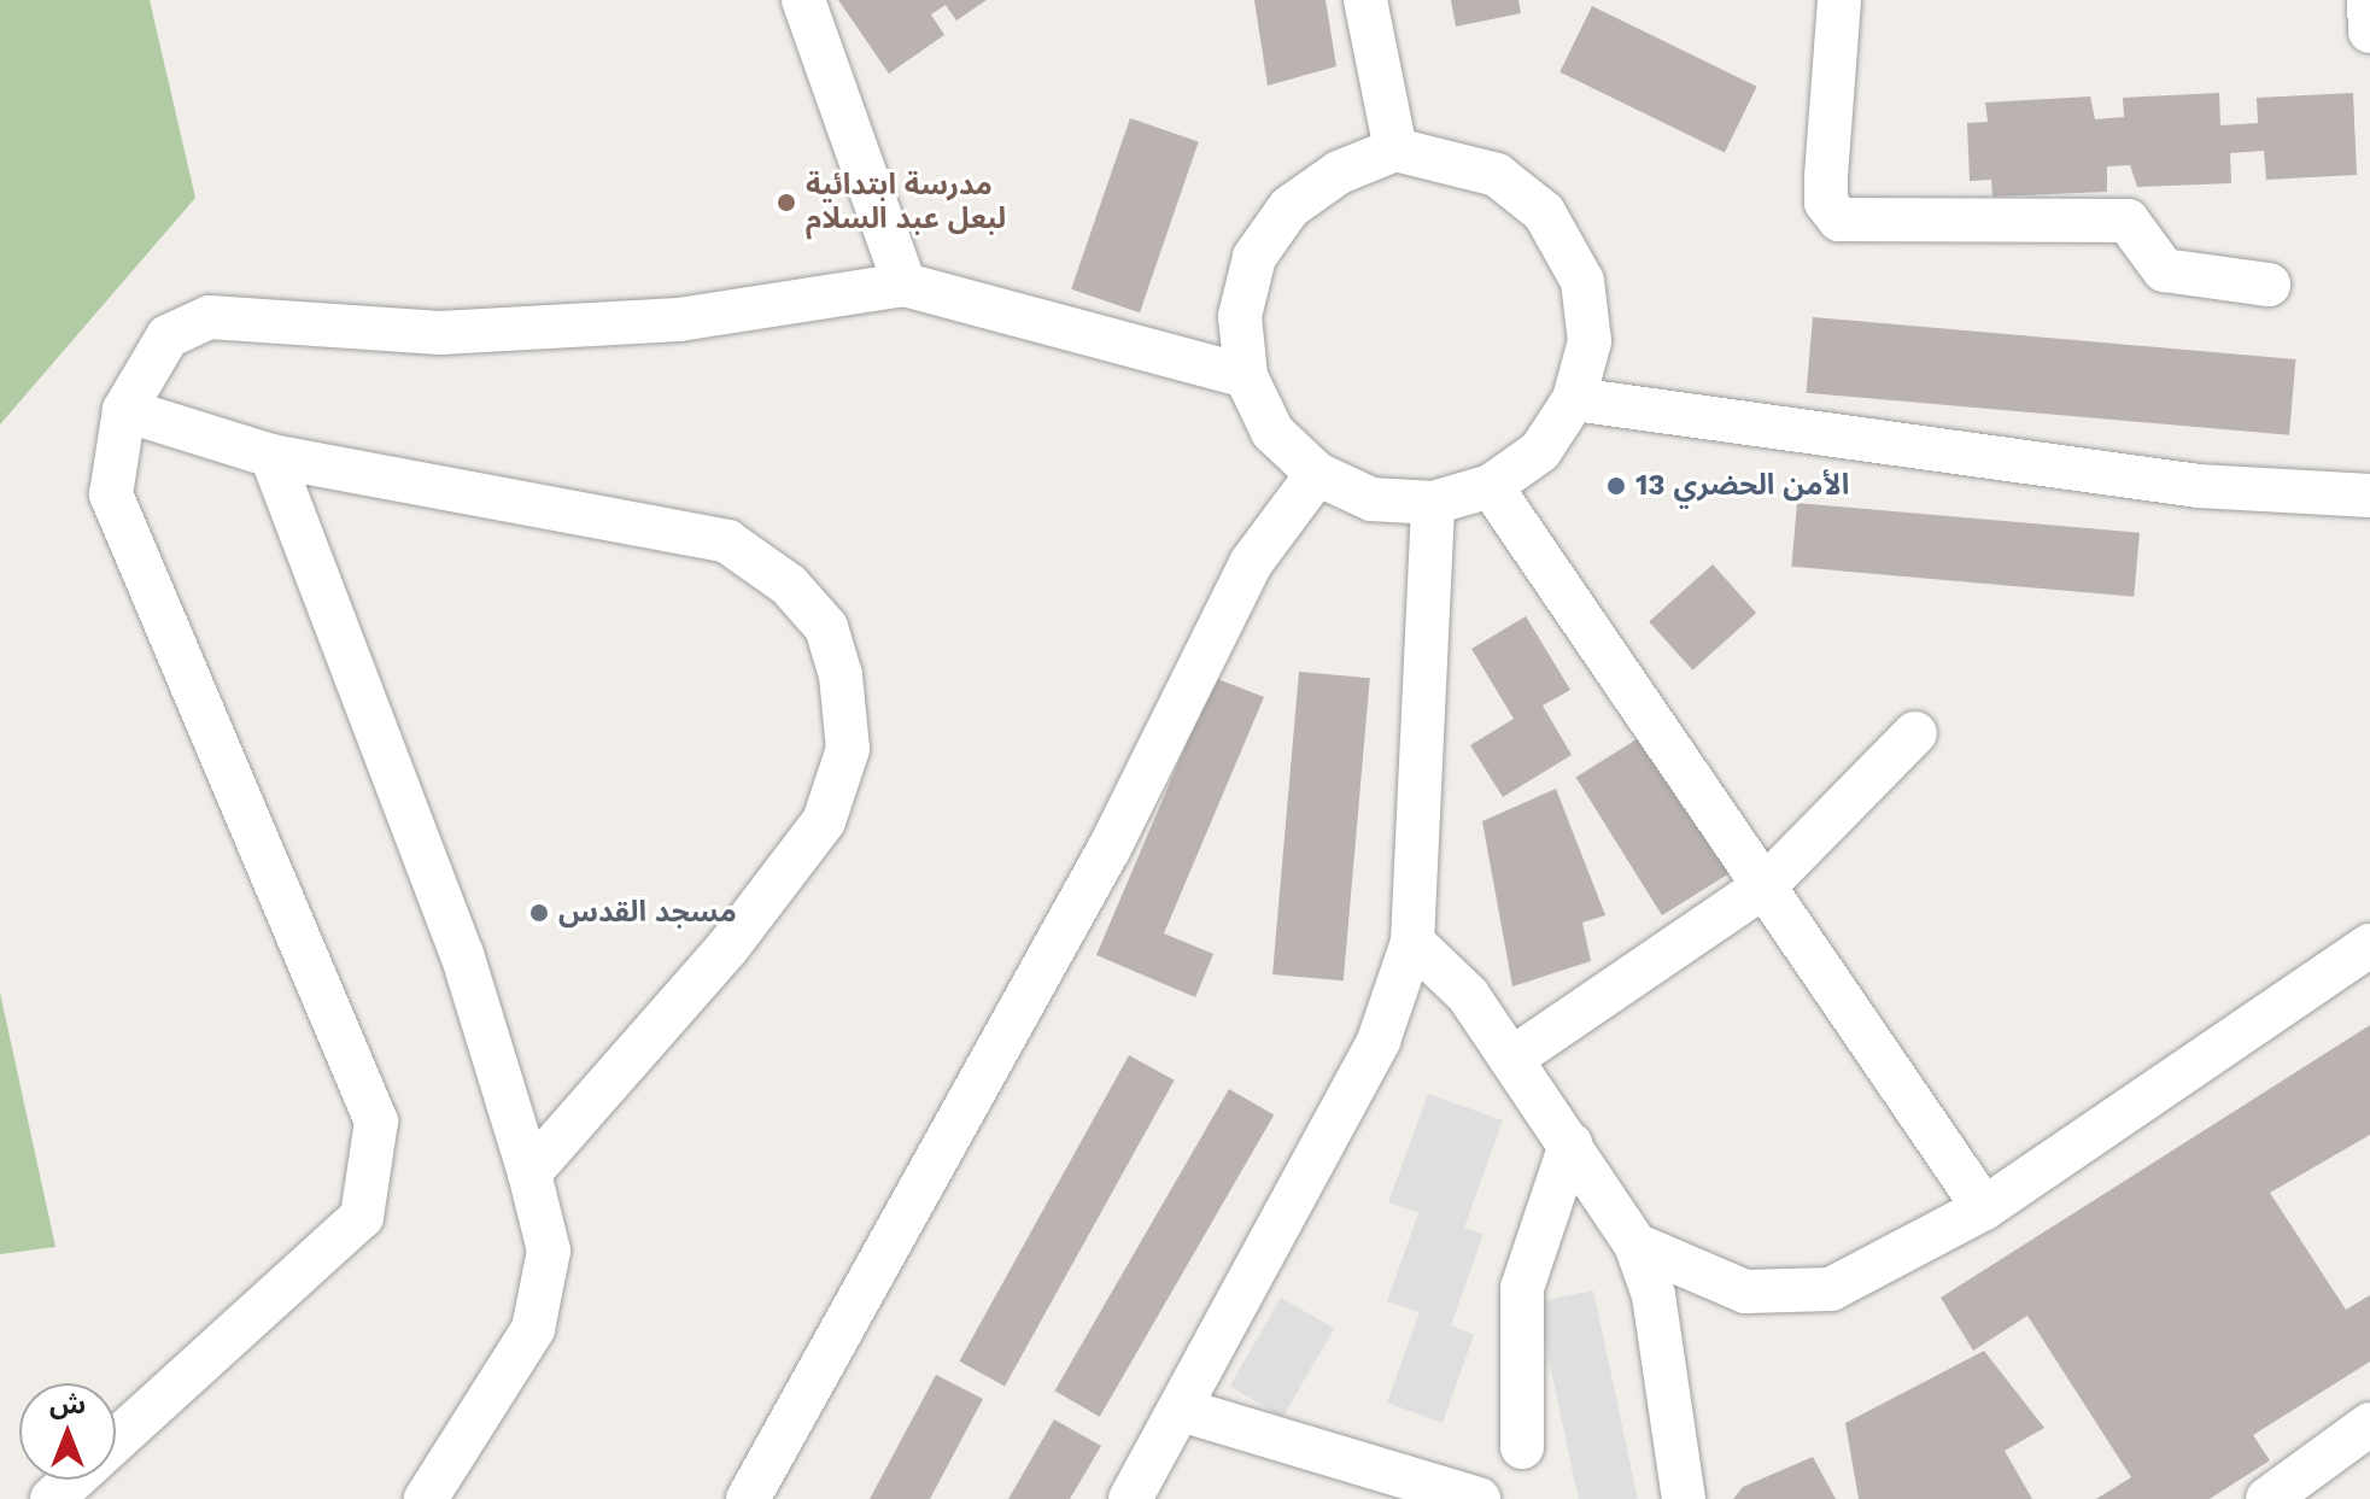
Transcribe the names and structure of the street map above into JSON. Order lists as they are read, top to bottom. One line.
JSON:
{"places":["مدرسة ابتدائية لبعل عبد السلام","الأمن الحضري 13","مسجد القدس"],"north":"top"}
